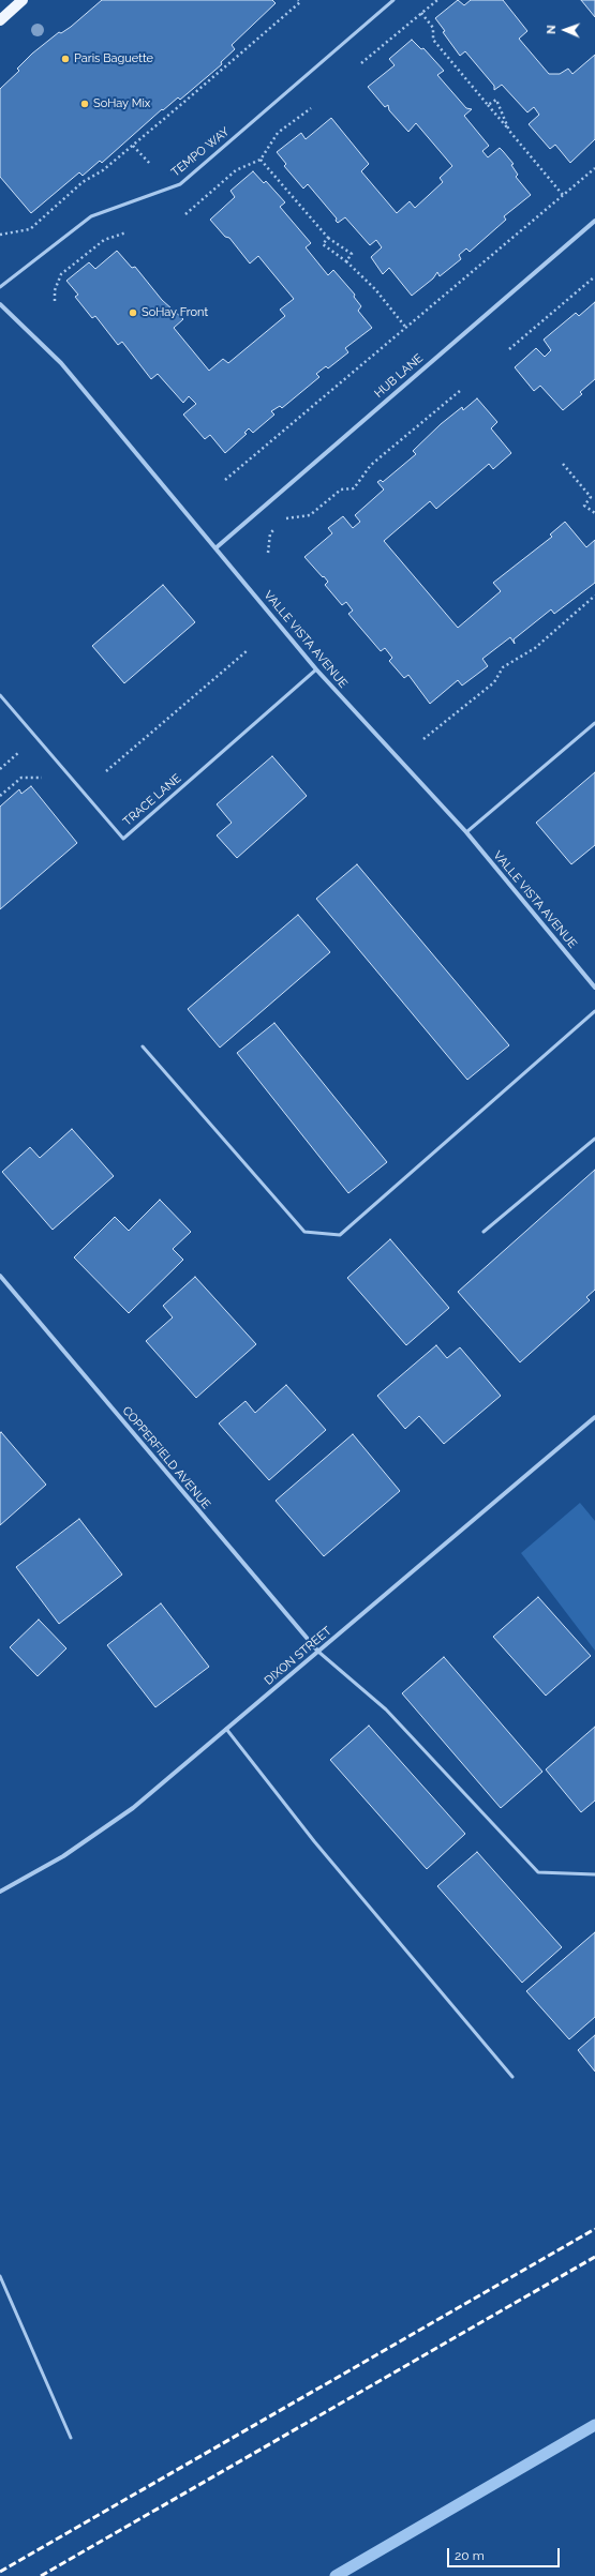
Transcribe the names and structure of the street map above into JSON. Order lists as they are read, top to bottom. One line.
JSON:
{"streets":{"street":["HUB LANE","VALLE VISTA AVENUE","COPPERFIELD AVENUE","DIXON STREET"],"lane":["TEMPO WAY","TRACE LANE"]},"crossings":[["HUB LANE","VALLE VISTA AVENUE"],["VALLE VISTA AVENUE","TRACE LANE"],["COPPERFIELD AVENUE","DIXON STREET"]],"places":["Paris Baguette","SoHay Mix","SoHay Front"],"scale_bar":"20 m","north":"left"}
